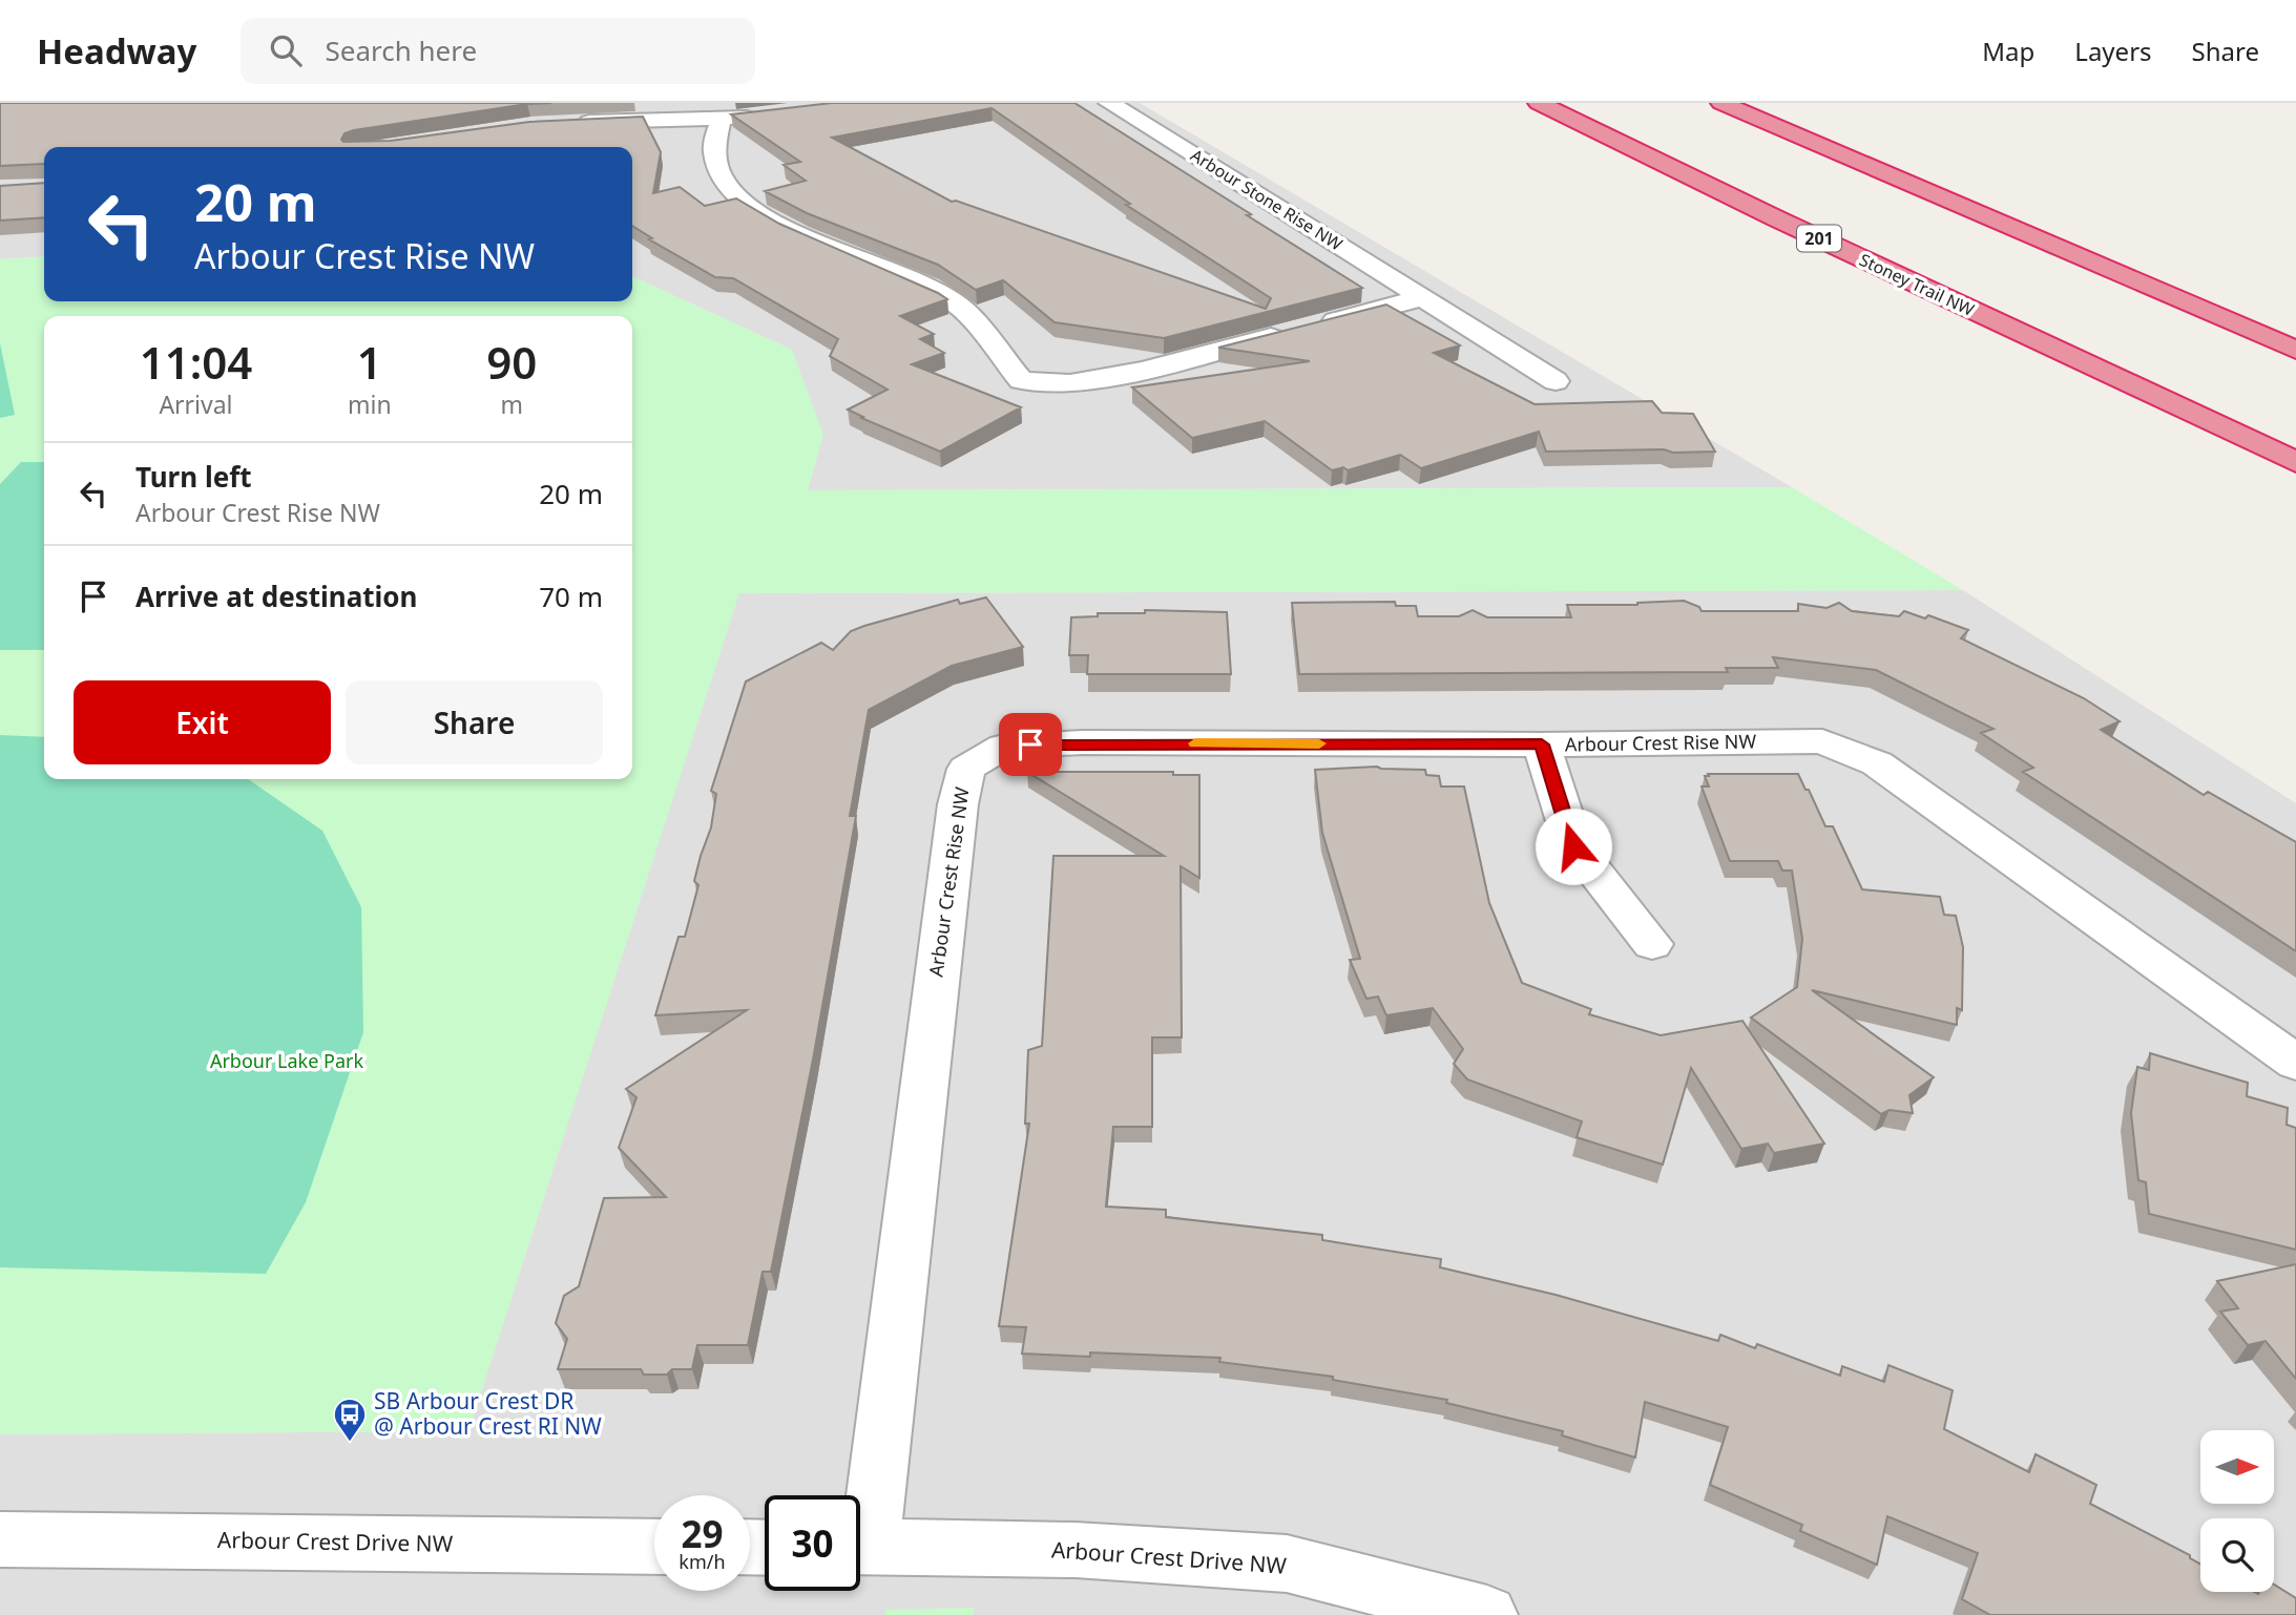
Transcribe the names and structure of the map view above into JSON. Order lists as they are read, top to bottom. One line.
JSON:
{"streets":{"highway":["201","Stoney Trail NW"],"street":["Arbour Stone Rise NW","Arbour Crest Rise NW","Arbour Crest Drive NW"]},"parks":["Arbour Lake Park"],"places":{"bus stop":["SB Arbour Crest DR @ Arbour Crest RI NW"]},"north":"right","page":{"header":"Headway","search":"Search here","nav":["Map","Layers","Share"],"turn":["20 m","Arbour Crest Rise NW"],"eta":["11:04","Arrival","1","min","90","m"],"list":[{"name":"Turn left","note":"Arbour Crest Rise NW","value":"20 m"},{"name":"Arrive at destination","value":"70 m"}],"buttons":["Exit","Share"],"speed":"29 km/h","limit":"30"}}
